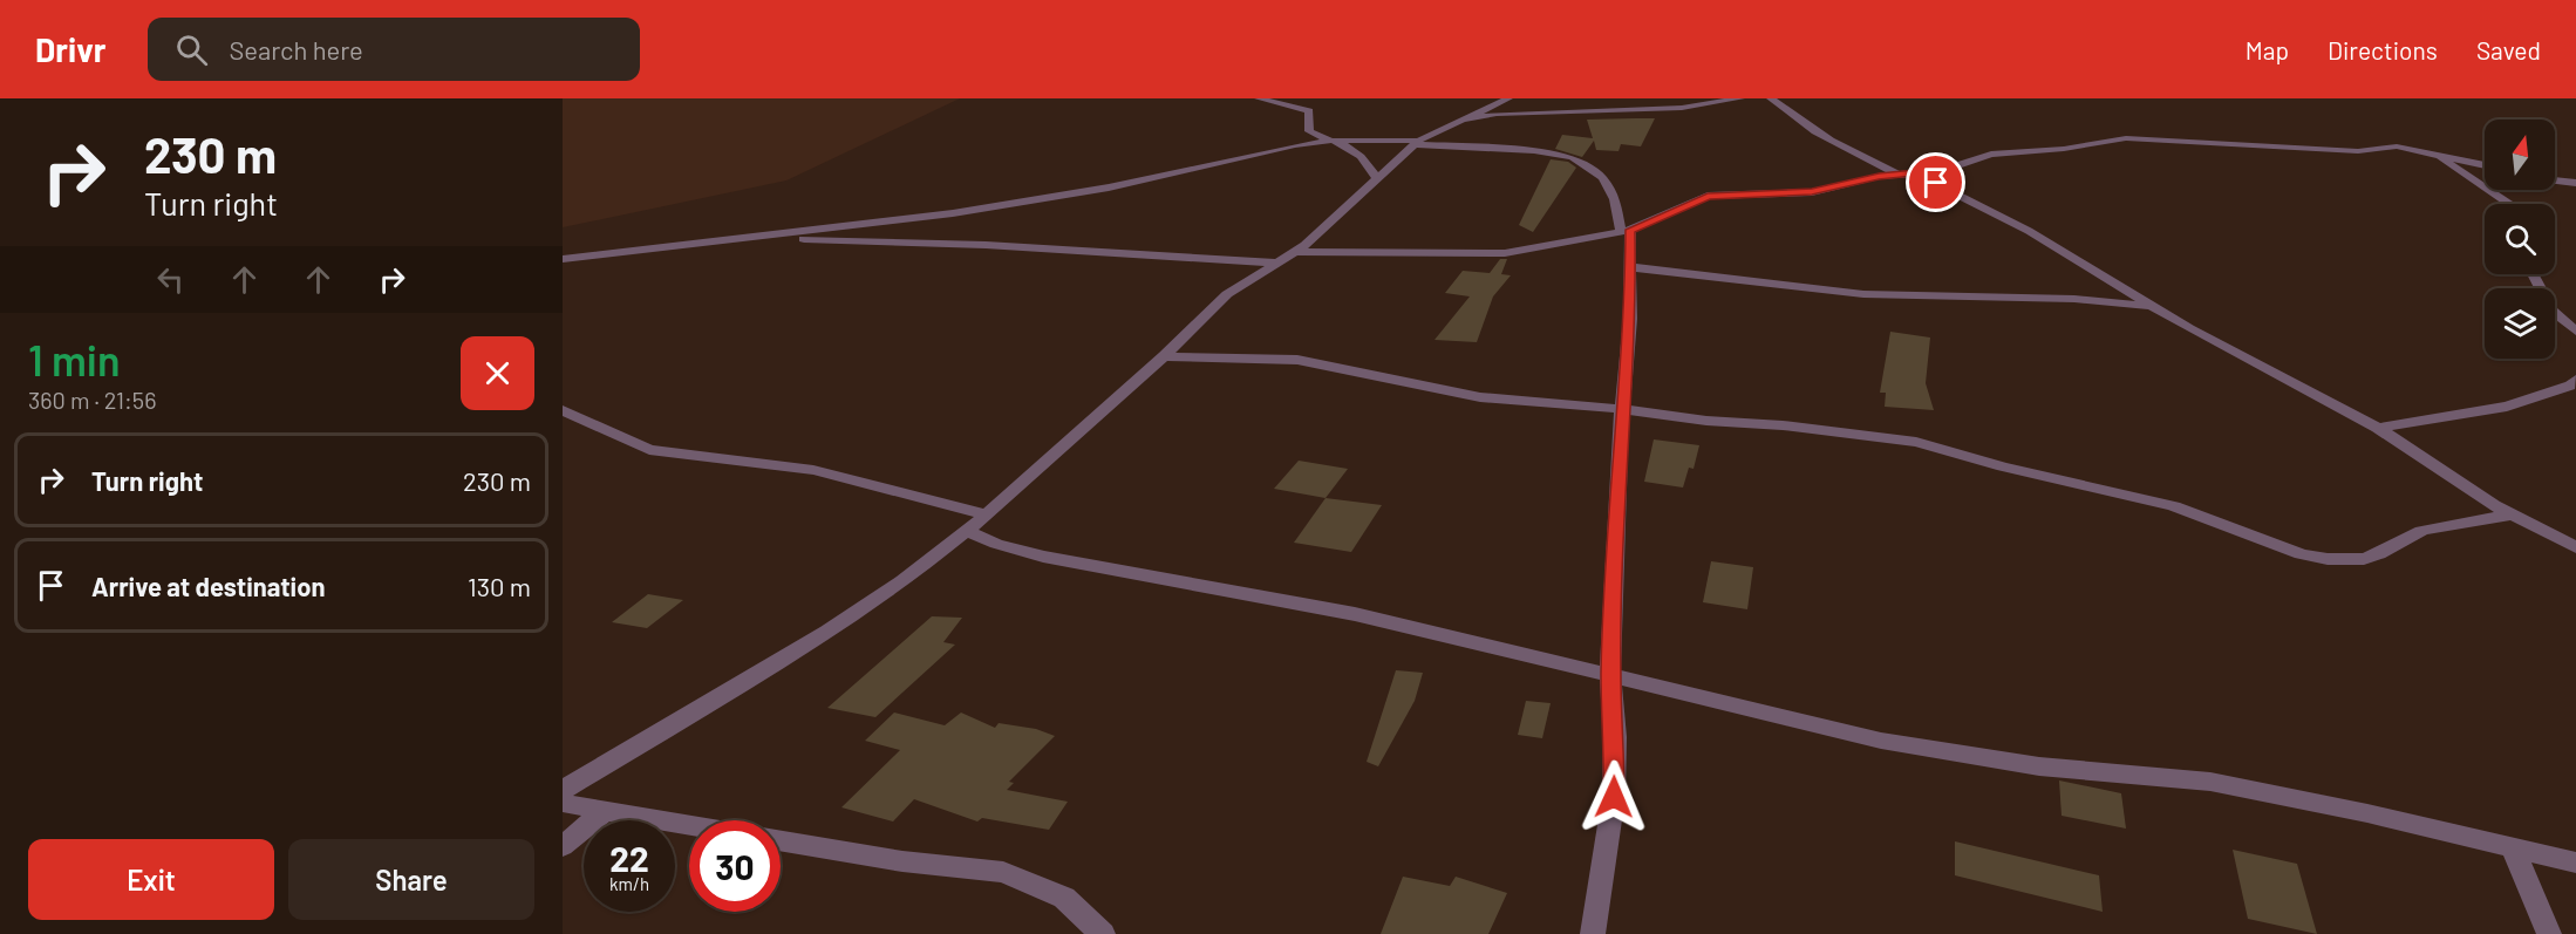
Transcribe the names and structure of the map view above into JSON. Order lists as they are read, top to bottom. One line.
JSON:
{"north":"top","page":{"header":"Drivr","search":"Search here","nav":["Map","Directions","Saved"],"turn":["230 m","Turn right"],"heading":["1 min","360 m · 21:56"],"list":[{"name":"Turn right","value":"230 m"},{"name":"Arrive at destination","value":"130 m"}],"speed":"22 km/h","limit":"30","buttons":["Exit","Share"]}}
